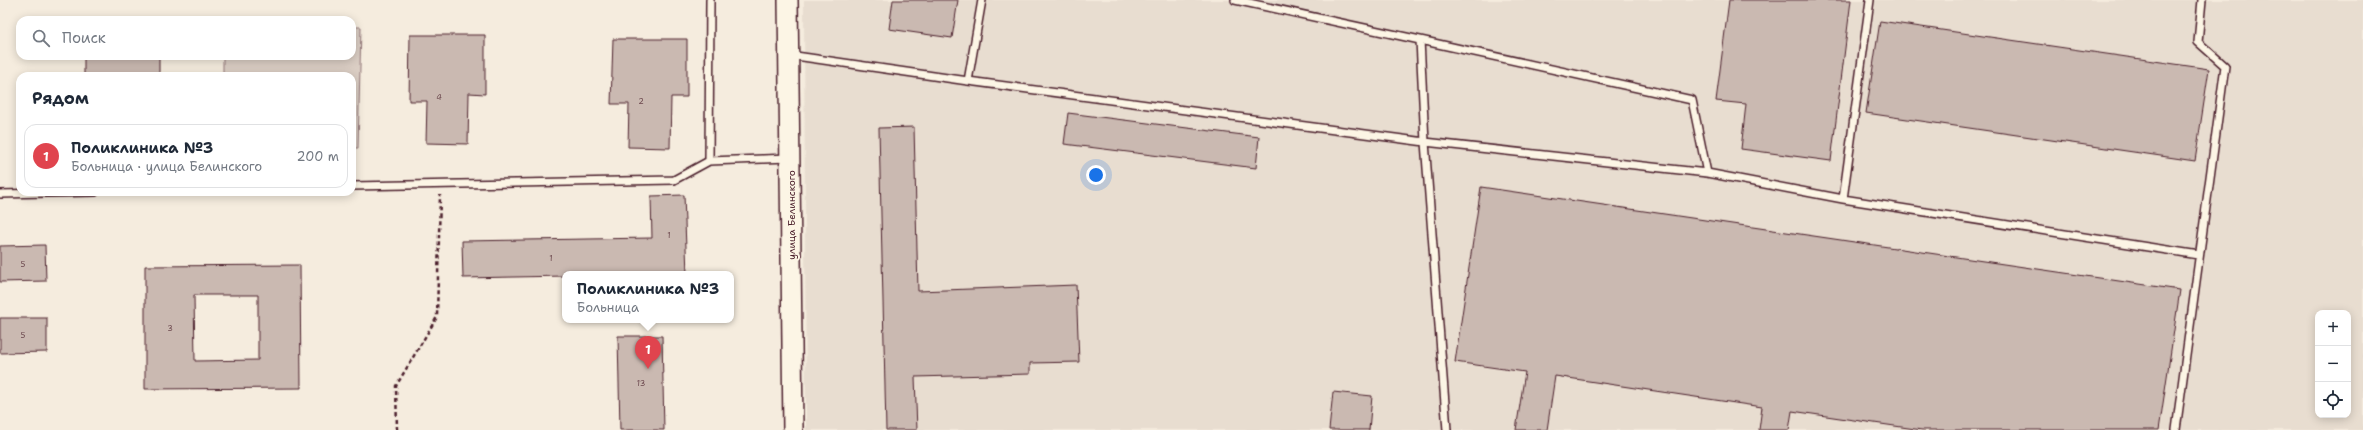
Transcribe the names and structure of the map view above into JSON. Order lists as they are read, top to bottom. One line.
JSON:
{"streets":{"street":["улица Белинского"]},"house_numbers":["4","2","1","1","5","3","5","13"],"page":{"search":"Поиск","heading":"Рядом","list":[{"mark":"1","name":"Поликлиника №3","note":"Больница · улица Белинского","value":"200 m"}],"popup":["Поликлиника №3","Больница"],"map_buttons":["+","−"],"pins":"1"}}
